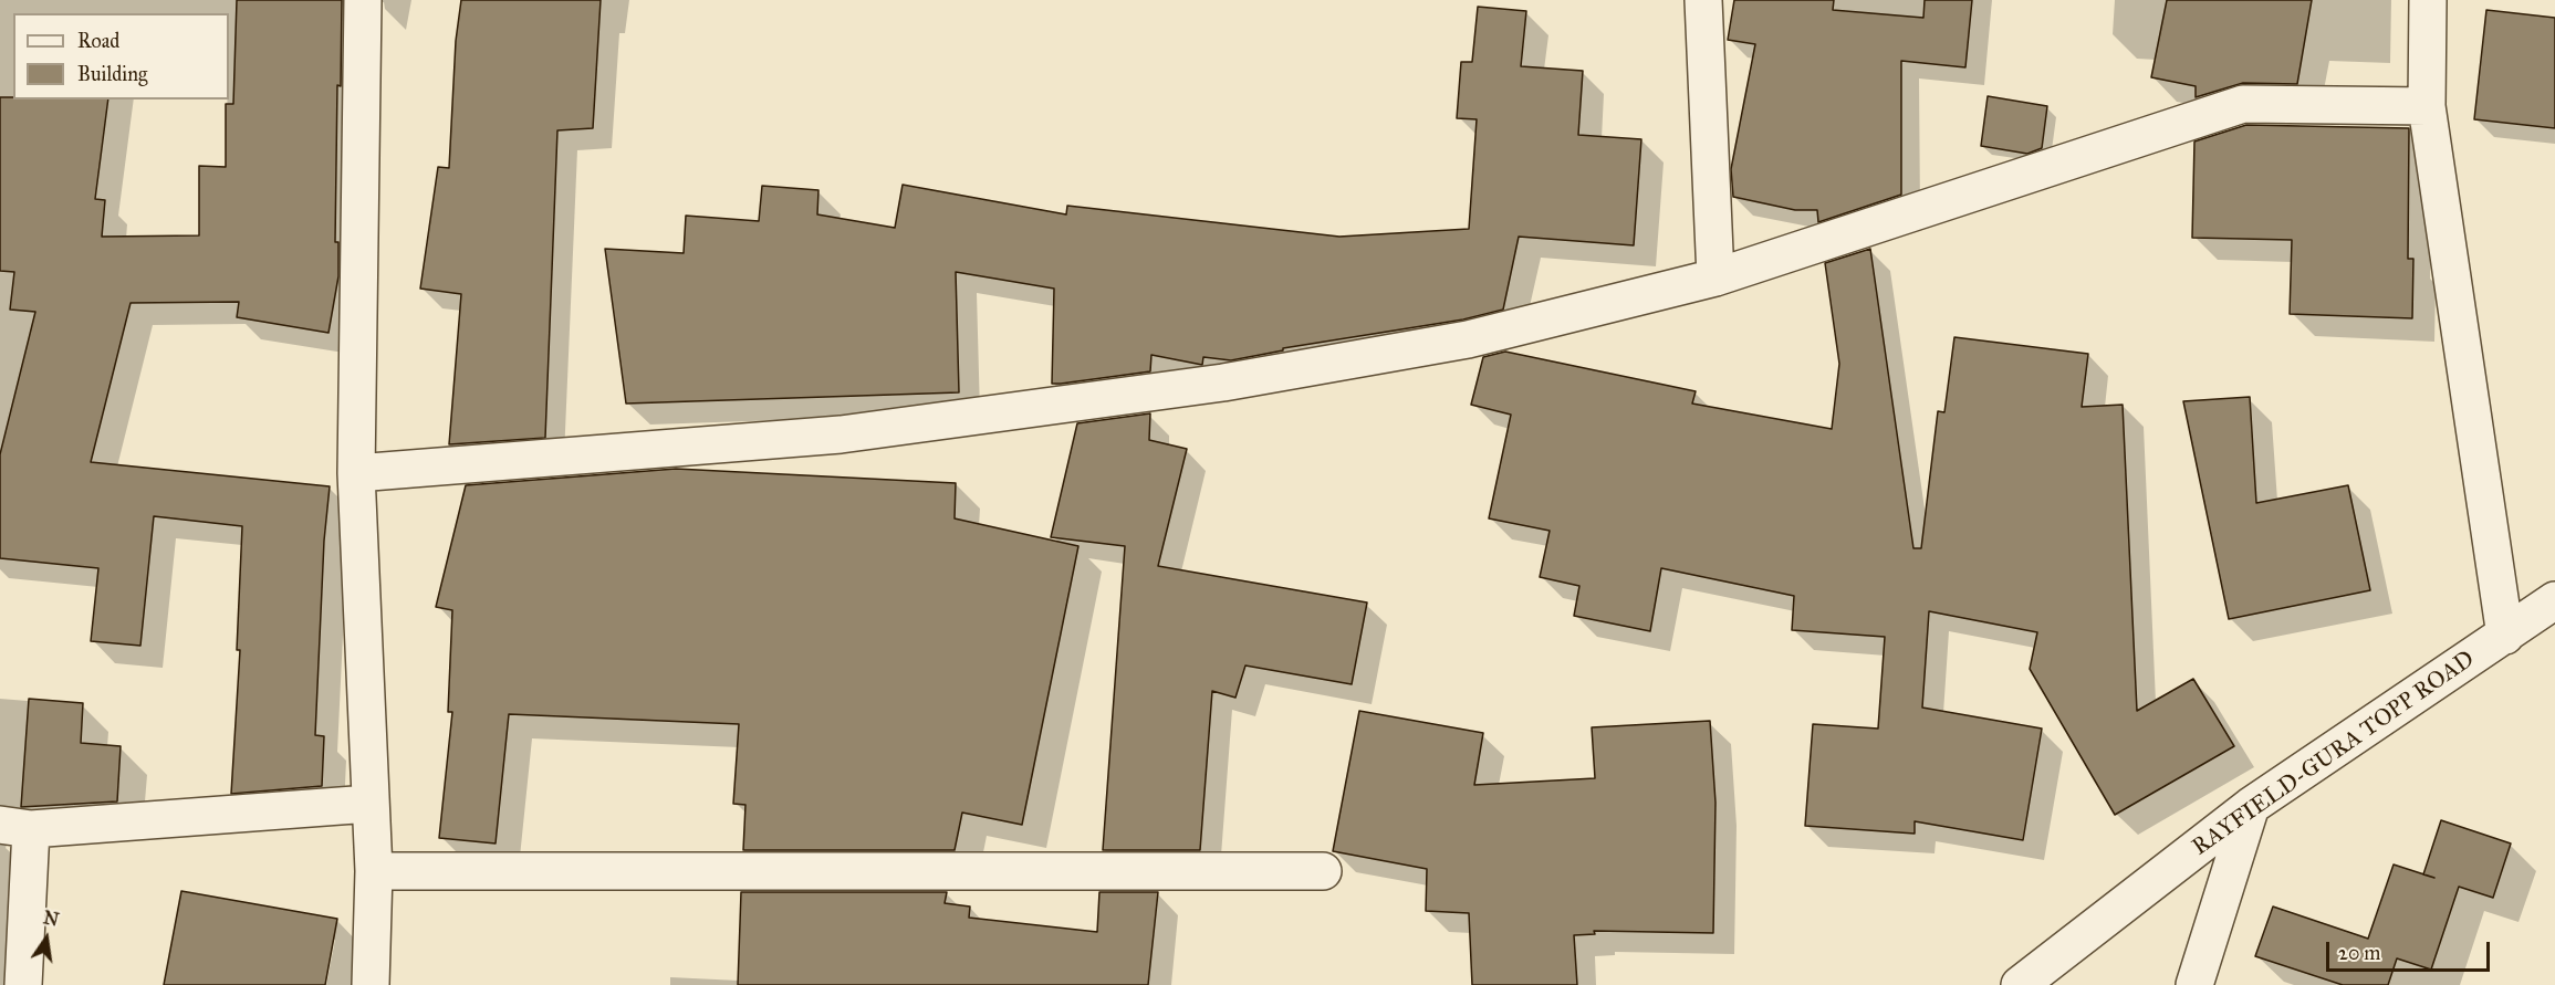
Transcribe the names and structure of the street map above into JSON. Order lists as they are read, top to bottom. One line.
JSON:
{"streets":{"street":["RAYFIELD-GURA TOPP ROAD"]},"legend":["Road","Building"],"scale_bar":"20 m","north":"top"}
